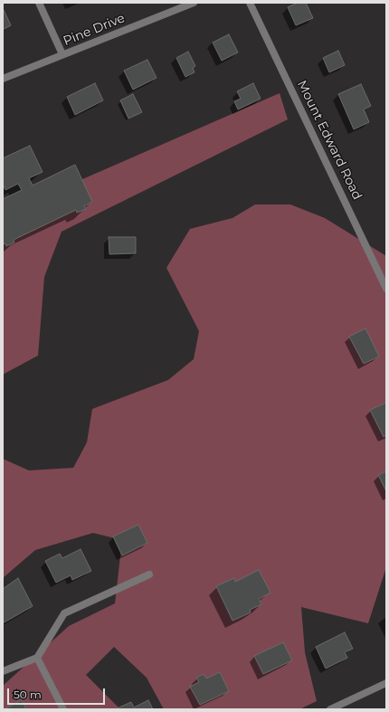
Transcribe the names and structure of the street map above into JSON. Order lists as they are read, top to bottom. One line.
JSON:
{"streets":{"street":["Pine Drive","Mount Edward Road"]},"scale_bar":"50 m"}
